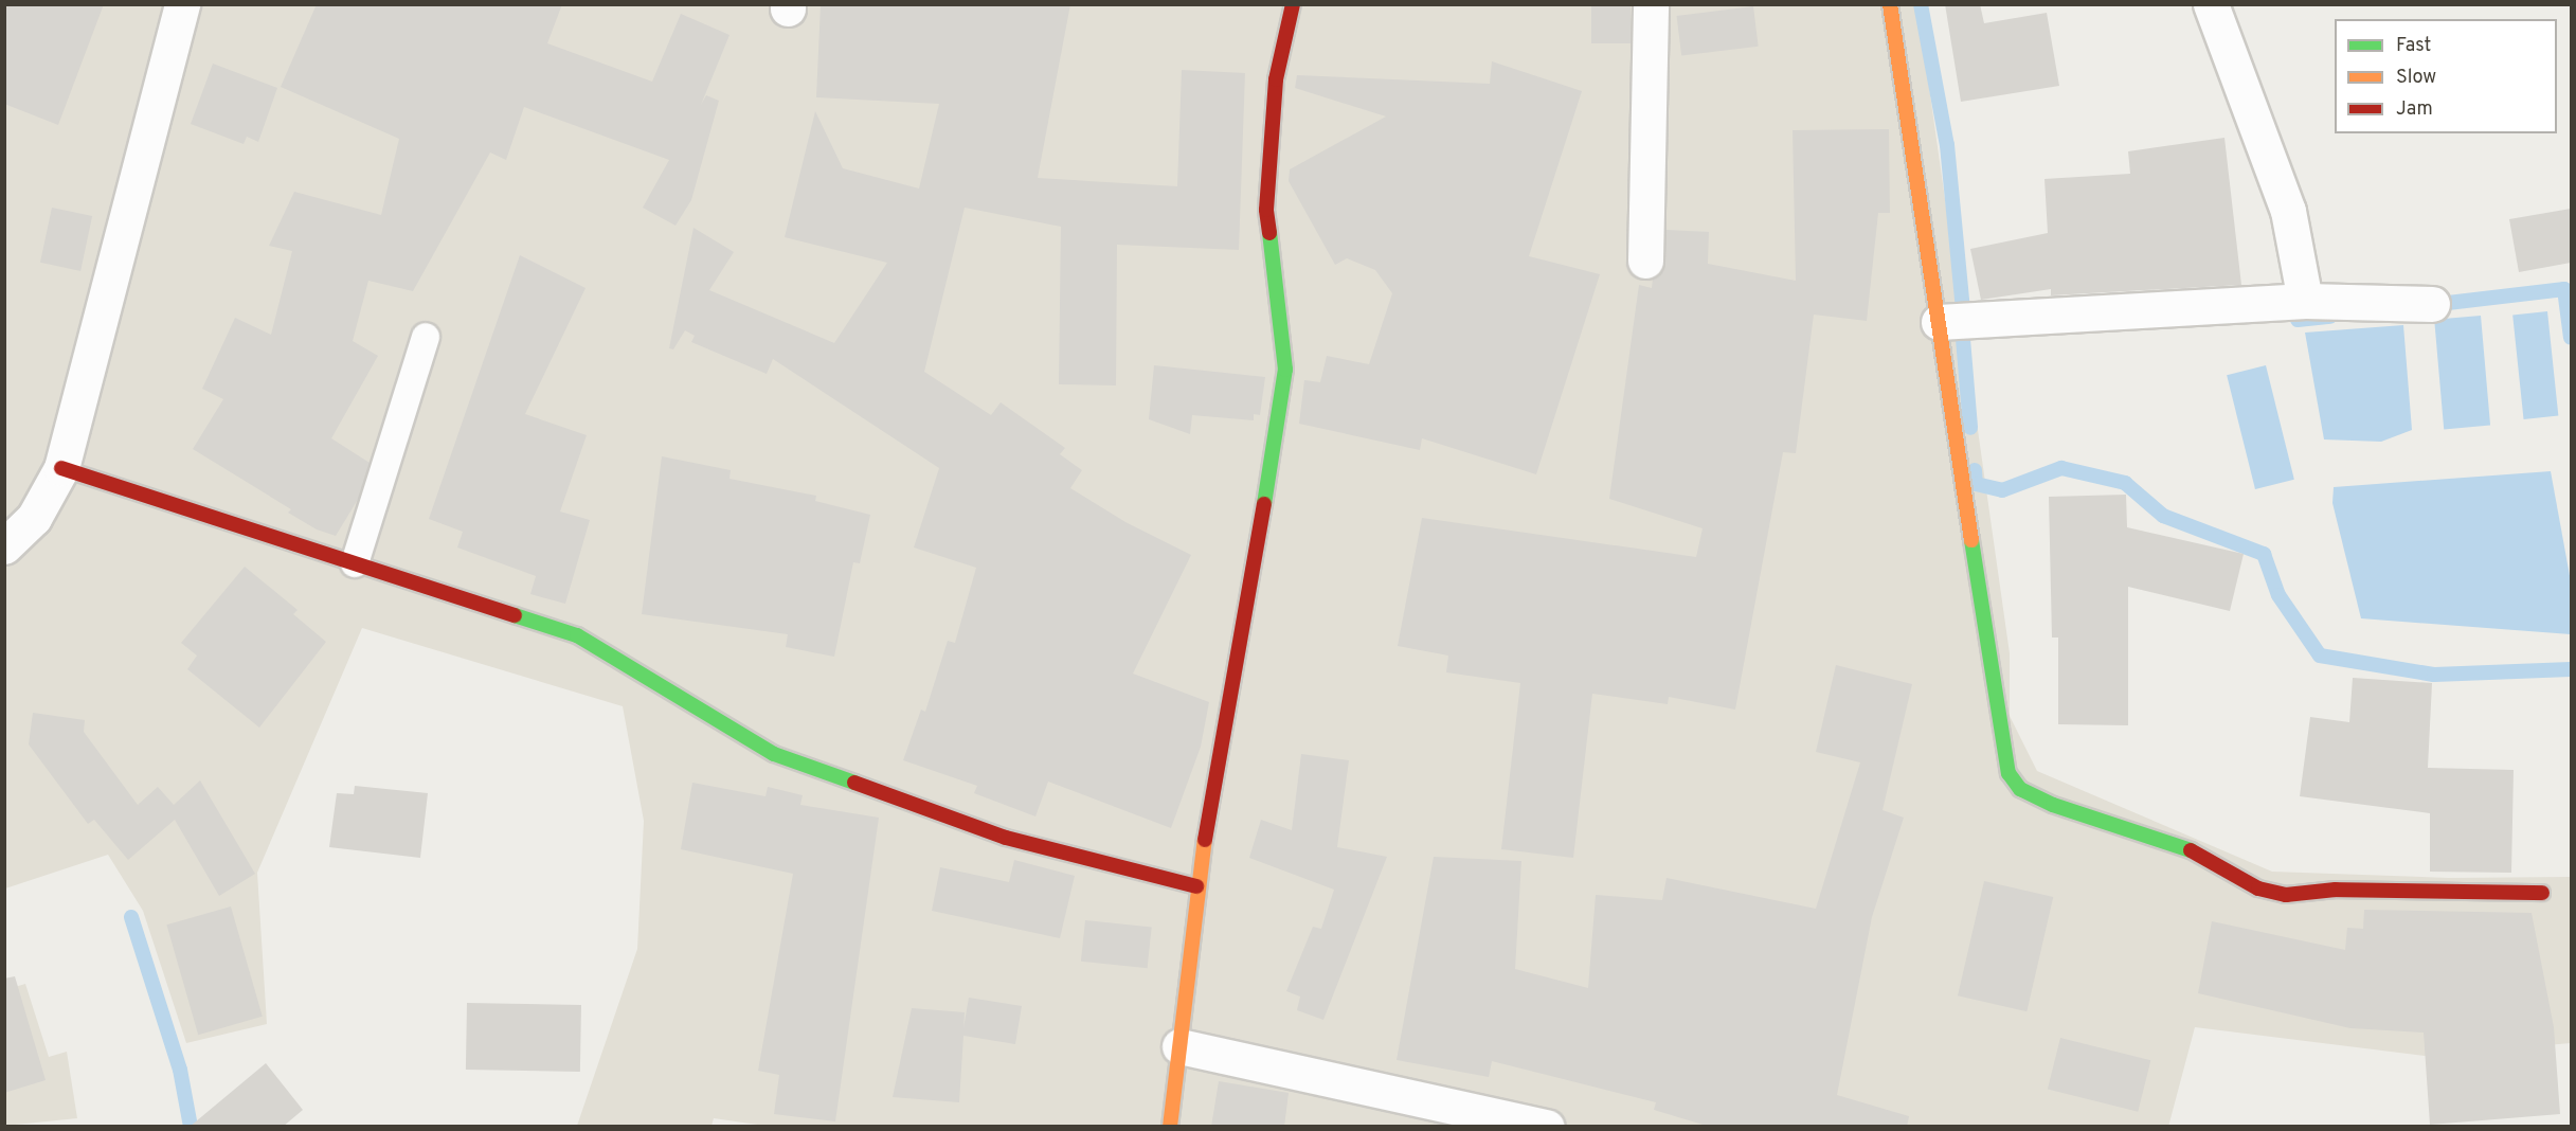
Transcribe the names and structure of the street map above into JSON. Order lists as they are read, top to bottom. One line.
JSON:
{"legend":["Fast","Slow","Jam"]}
